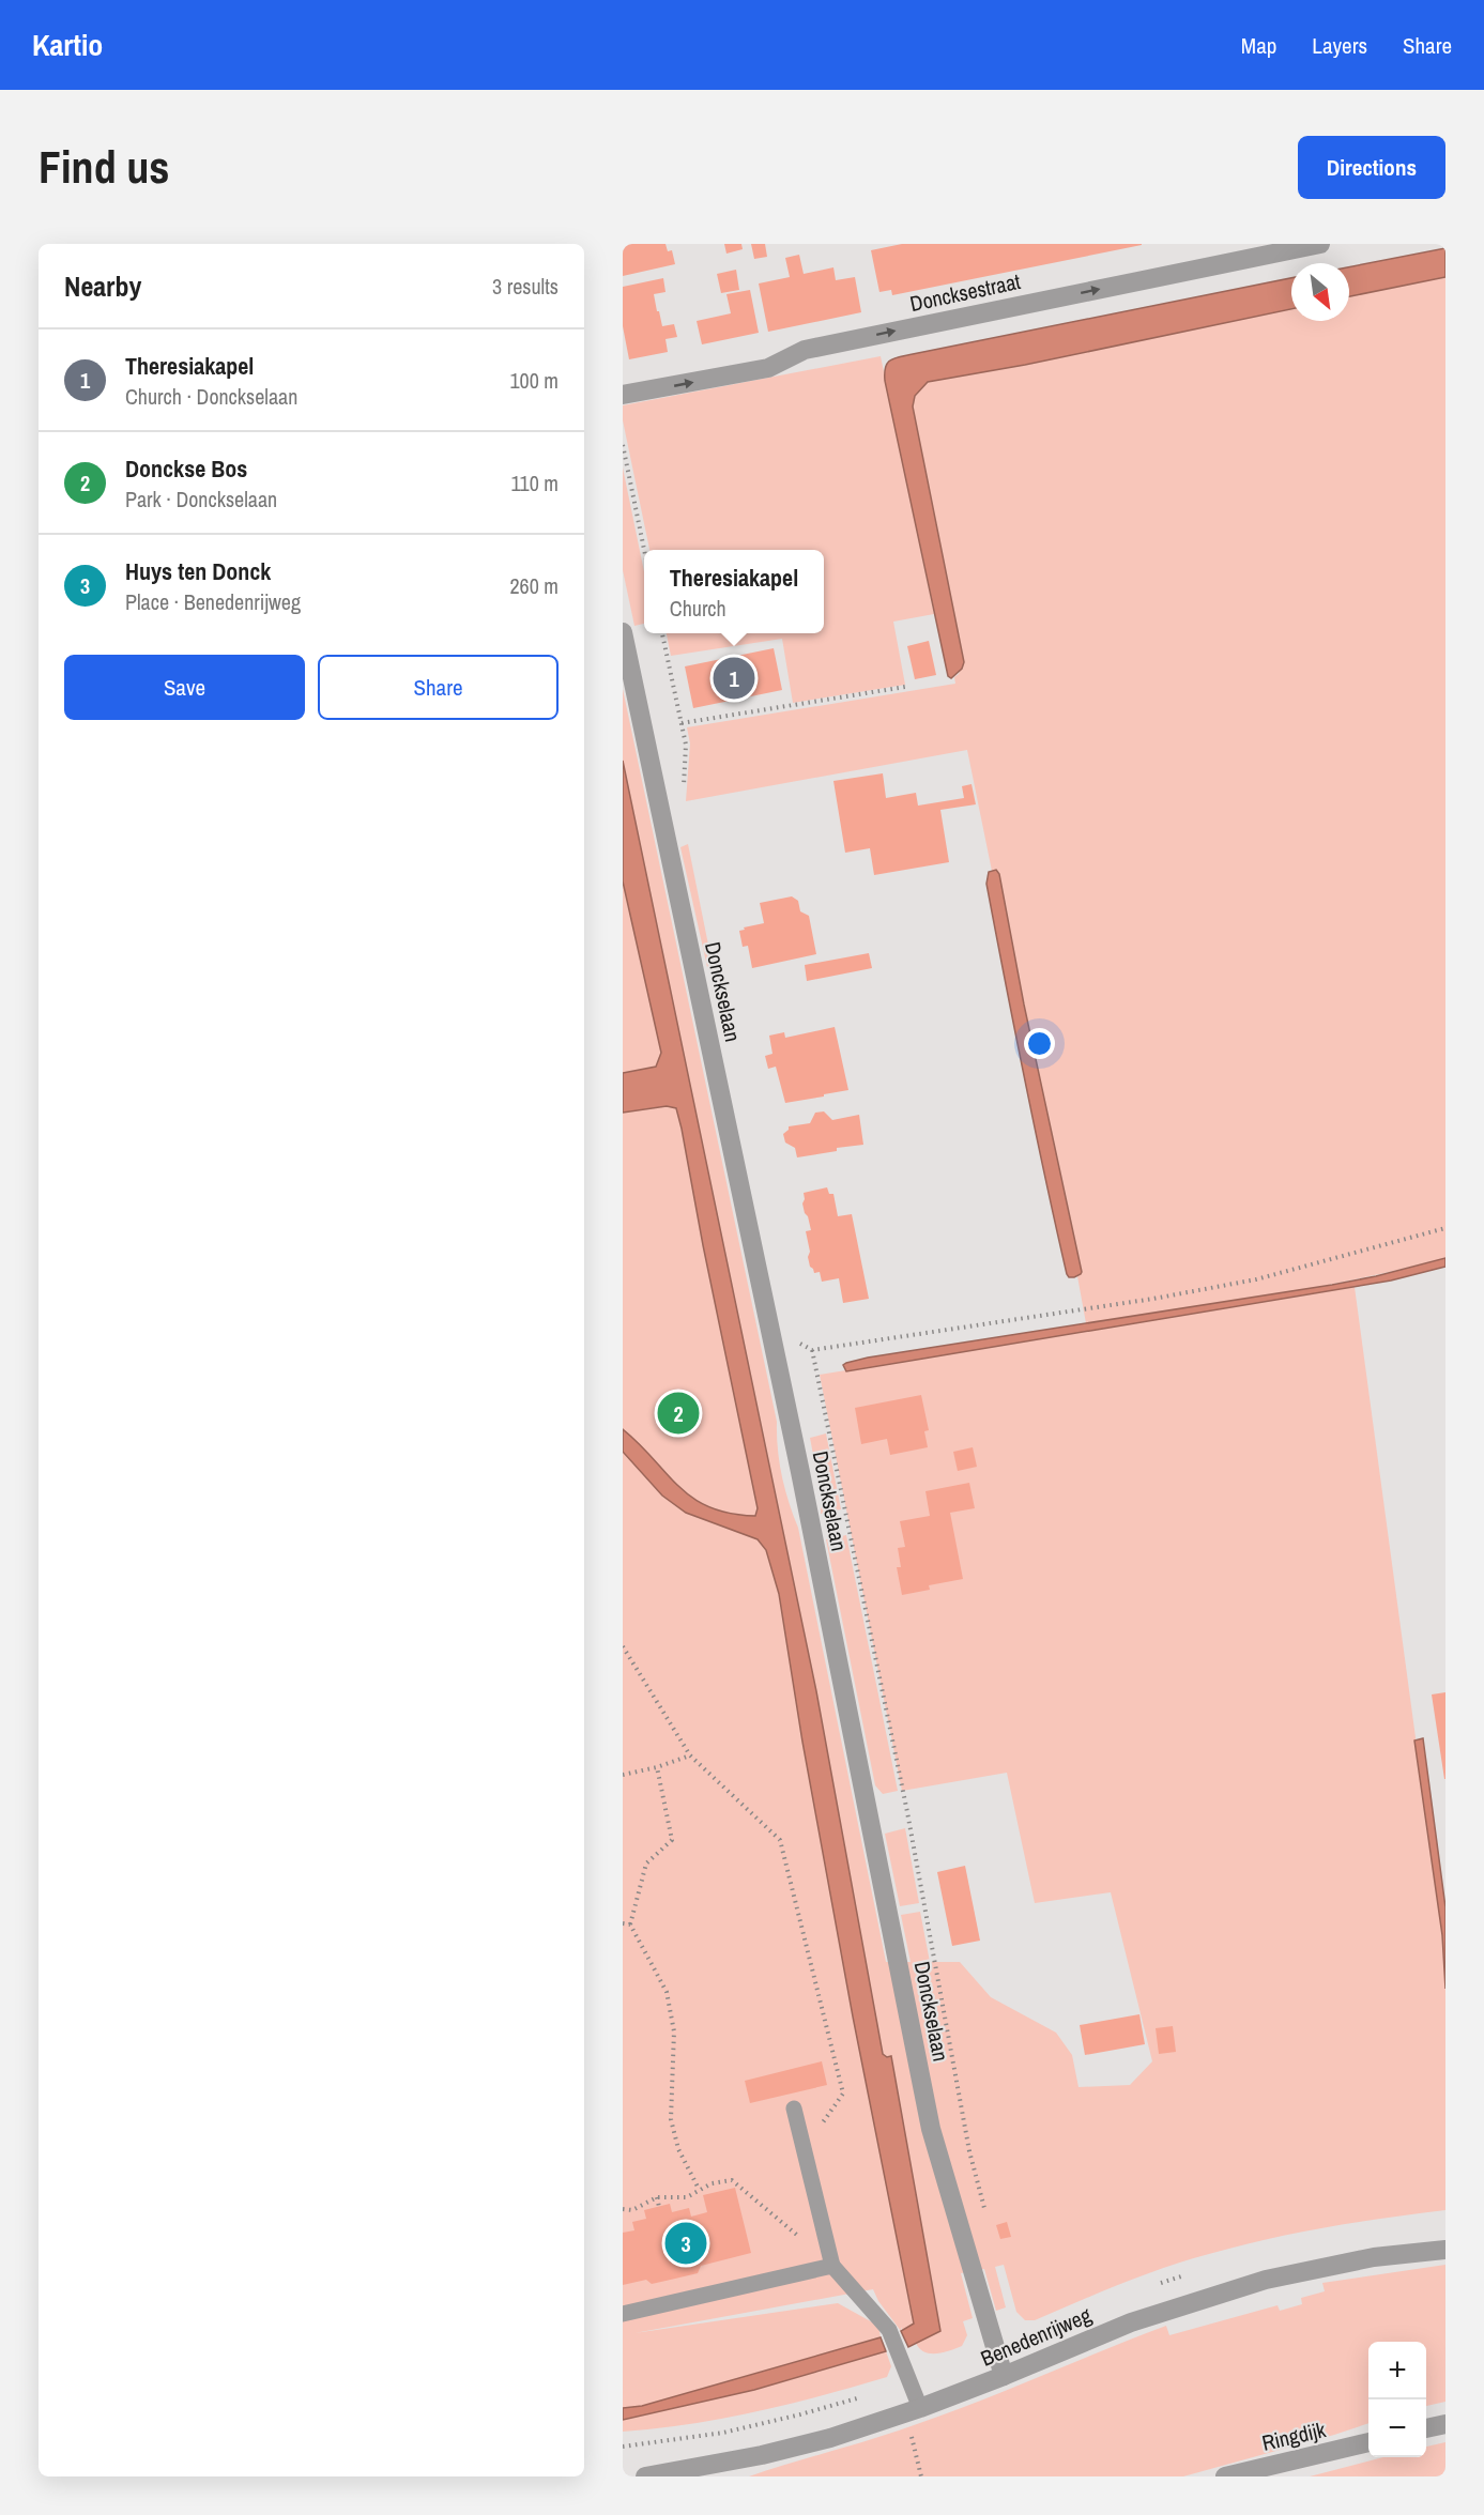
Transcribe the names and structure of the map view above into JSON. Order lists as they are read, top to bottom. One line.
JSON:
{"streets":{"street":["Doncksestraat","Donckselaan","Benedenrijweg","Ringdijk"]},"crossings":[["Donckselaan","Benedenrijweg"]],"one_way":["Doncksestraat"],"north":"bottom right","page":{"header":"Kartio","nav":["Map","Layers","Share"],"buttons":["Directions",["Save","Share"]],"title":"Find us","heading":["Nearby","3 results"],"list":[{"mark":"1","name":"Theresiakapel","note":"Church · Donckselaan","value":"100 m"},{"mark":"2","name":"Donckse Bos","note":"Park · Donckselaan","value":"110 m"},{"mark":"3","name":"Huys ten Donck","note":"Place · Benedenrijweg","value":"260 m"}],"popup":["Theresiakapel","Church"],"pins":["1","2","3"],"map_buttons":["+","−"]}}
